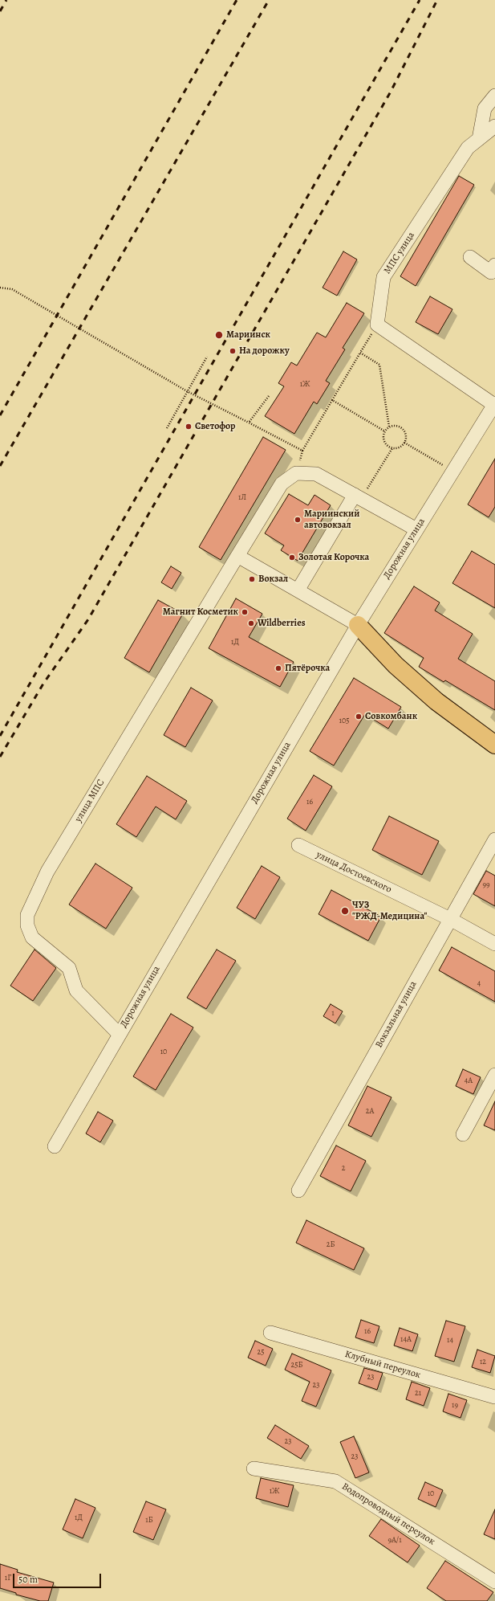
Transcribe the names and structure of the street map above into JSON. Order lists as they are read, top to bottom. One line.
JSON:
{"streets":{"street":["МПС улица","Дорожная улица","улица МПС","улица Достоевского","Вокзальная улица","Клубный переулок","Водопроводный переулок"]},"crossings":[["Дорожная улица","улица МПС"],["улица Достоевского","Вокзальная улица"]],"places":["Мариинск","На дорожку","Светофор","Мариинский автовокзал","Золотая Корочка","Вокзал","Магнит Косметик","Wildberries","Пятёрочка","Совкомбанк","ЧУЗ \"РЖД-Медицина\""],"house_numbers":["1Ж","1Л","1Д","105","16","99","4","1","10","4А","2А","2","2Б","16","14А","14","25","12","25Б","23","23","21","19","23","23","1Ж","10","1Д","1Б","9А/1","1Г"],"scale_bar":"50 m"}
